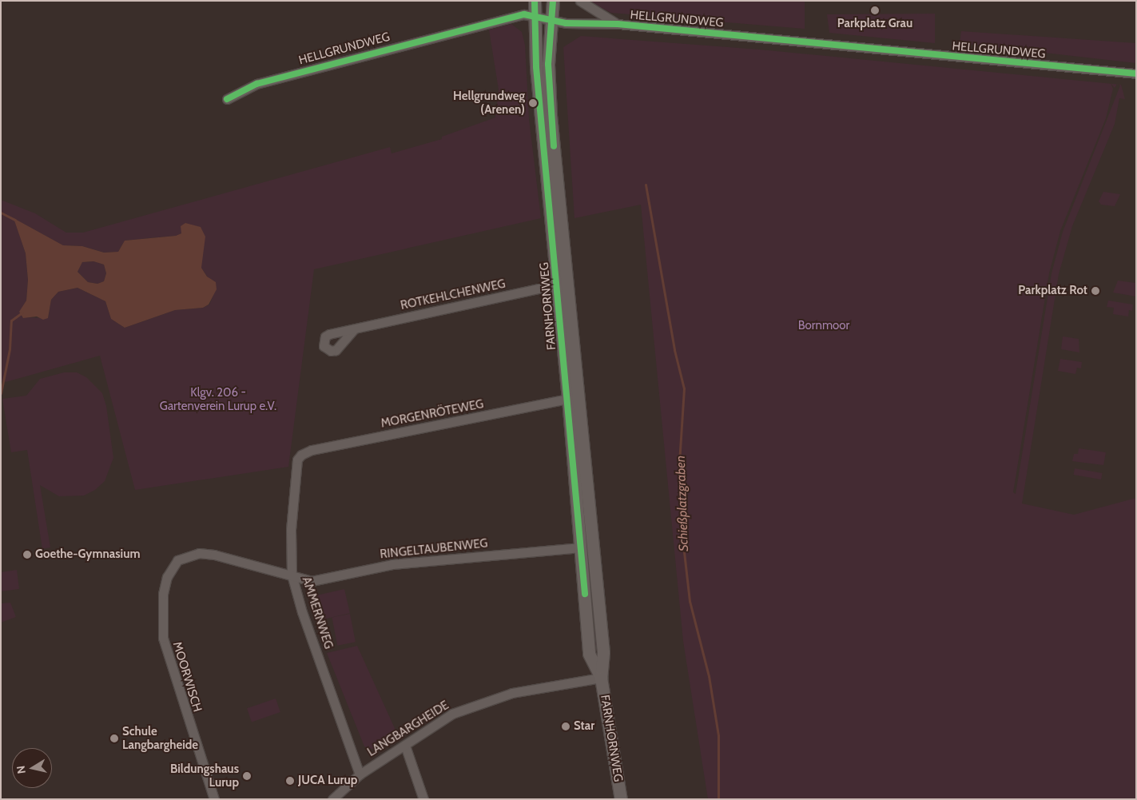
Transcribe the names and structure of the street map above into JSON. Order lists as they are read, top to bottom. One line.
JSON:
{"streets":{"main road":["FARNHORNWEG"],"street":["HELLGRUNDWEG","ROTKEHLCHENWEG","MORGENRÖTEWEG","RINGELTAUBENWEG","AMMERNWEG","MOORWISCH","LANGBARGHEIDE"]},"crossings":[["HELLGRUNDWEG","FARNHORNWEG"],["ROTKEHLCHENWEG","FARNHORNWEG"],["FARNHORNWEG","MORGENRÖTEWEG"],["FARNHORNWEG","RINGELTAUBENWEG"],["FARNHORNWEG","LANGBARGHEIDE"],["MORGENRÖTEWEG","AMMERNWEG"],["RINGELTAUBENWEG","AMMERNWEG"],["RINGELTAUBENWEG","MOORWISCH"],["AMMERNWEG","MOORWISCH"],["AMMERNWEG","LANGBARGHEIDE"]],"water":["Schießplatzgraben"],"parks":["Bornmoor","Klgv. 206 - Gartenverein Lurup e.V."],"places":["Parkplatz Grau","Hellgrundweg (Arenen)","Parkplatz Rot","Goethe-Gymnasium","Star","Schule Langbargheide","Bildungshaus Lurup","JUCA Lurup"],"north":"left"}
